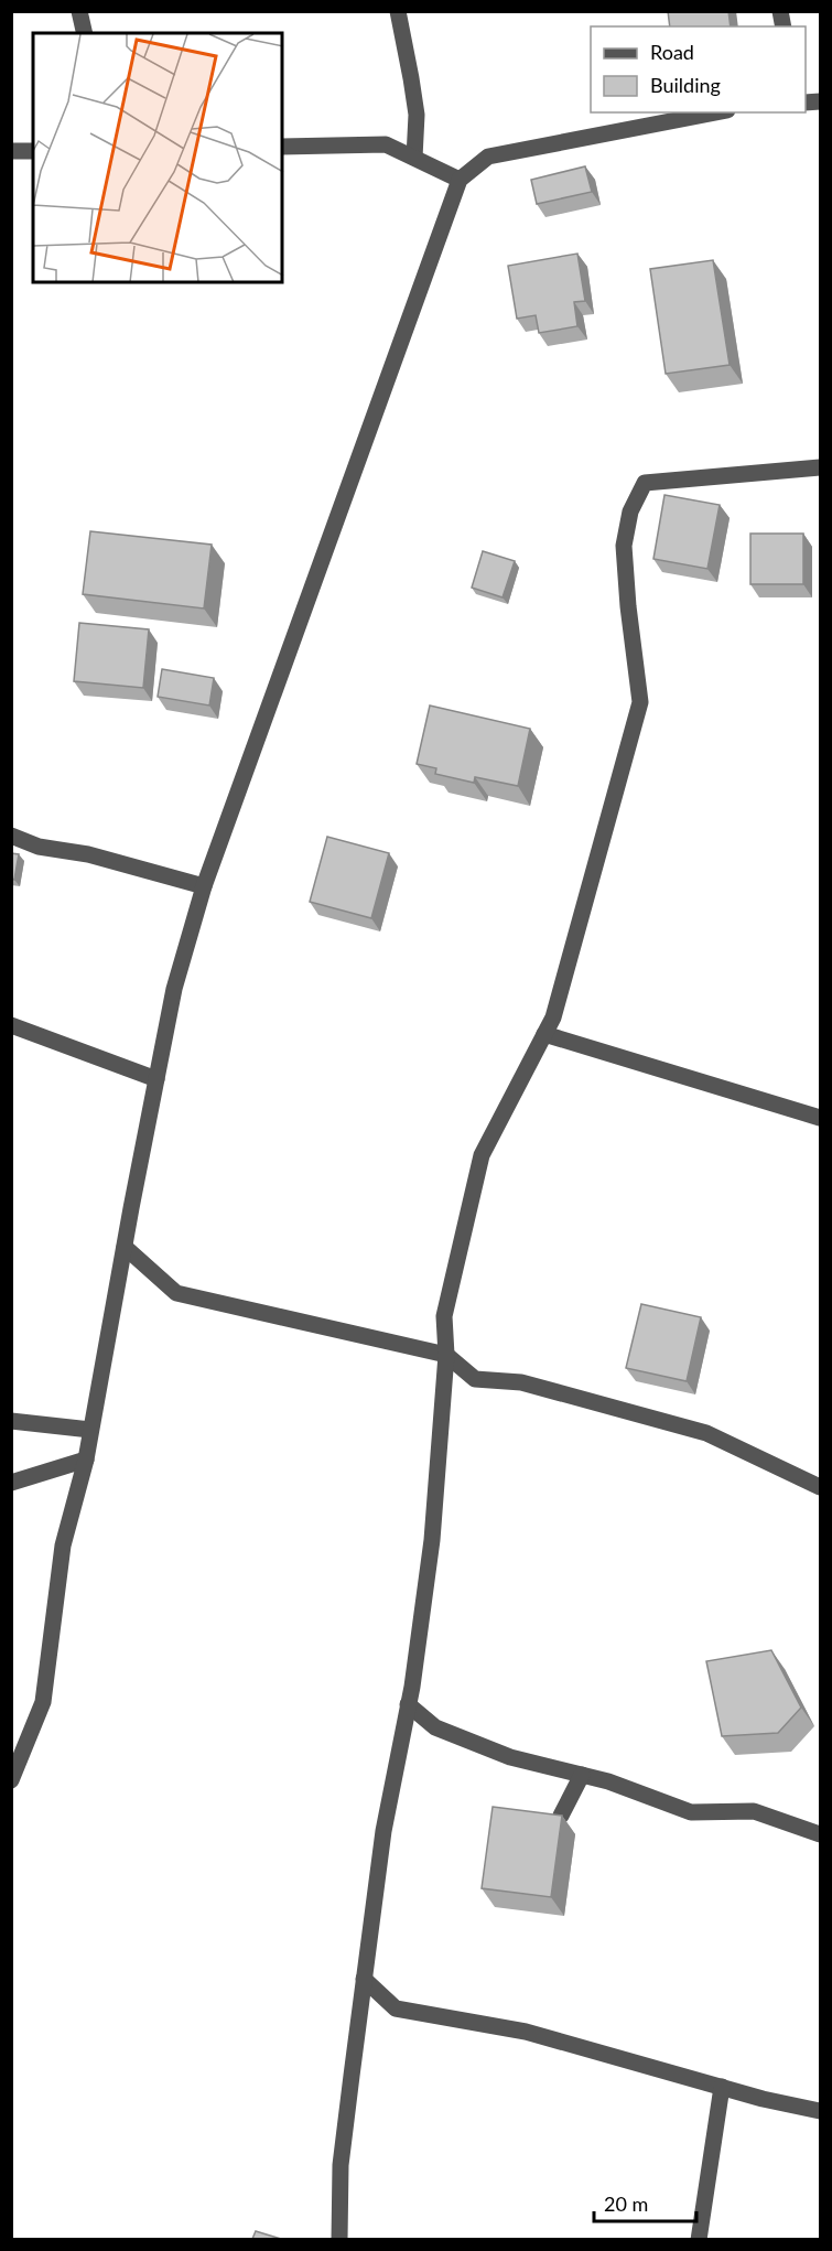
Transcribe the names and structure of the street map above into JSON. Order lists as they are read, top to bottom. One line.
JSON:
{"legend":["Road","Building"],"scale_bar":"20 m"}
